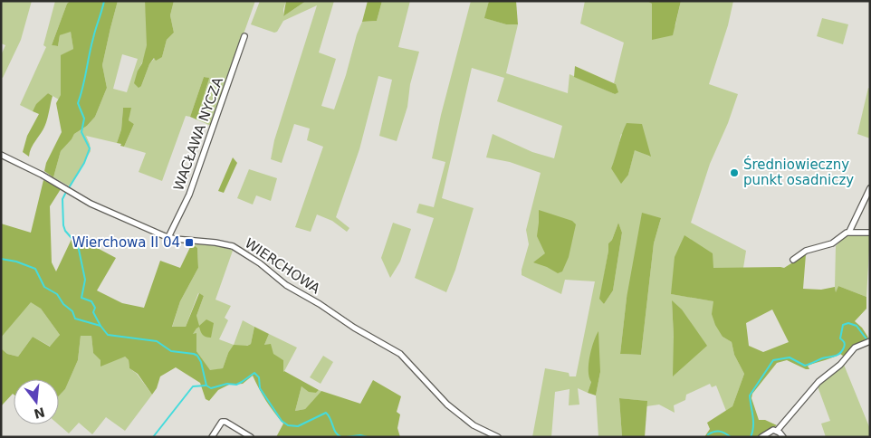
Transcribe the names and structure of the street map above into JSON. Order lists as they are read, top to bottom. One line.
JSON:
{"streets":{"street":["WACŁAWA NYCZA","WIERCHOWA"]},"crossings":[["WACŁAWA NYCZA","WIERCHOWA"]],"places":{"other":["Średniowieczny punkt osadniczy"],"transit":["Wierchowa II 04"]},"north":"bottom"}
